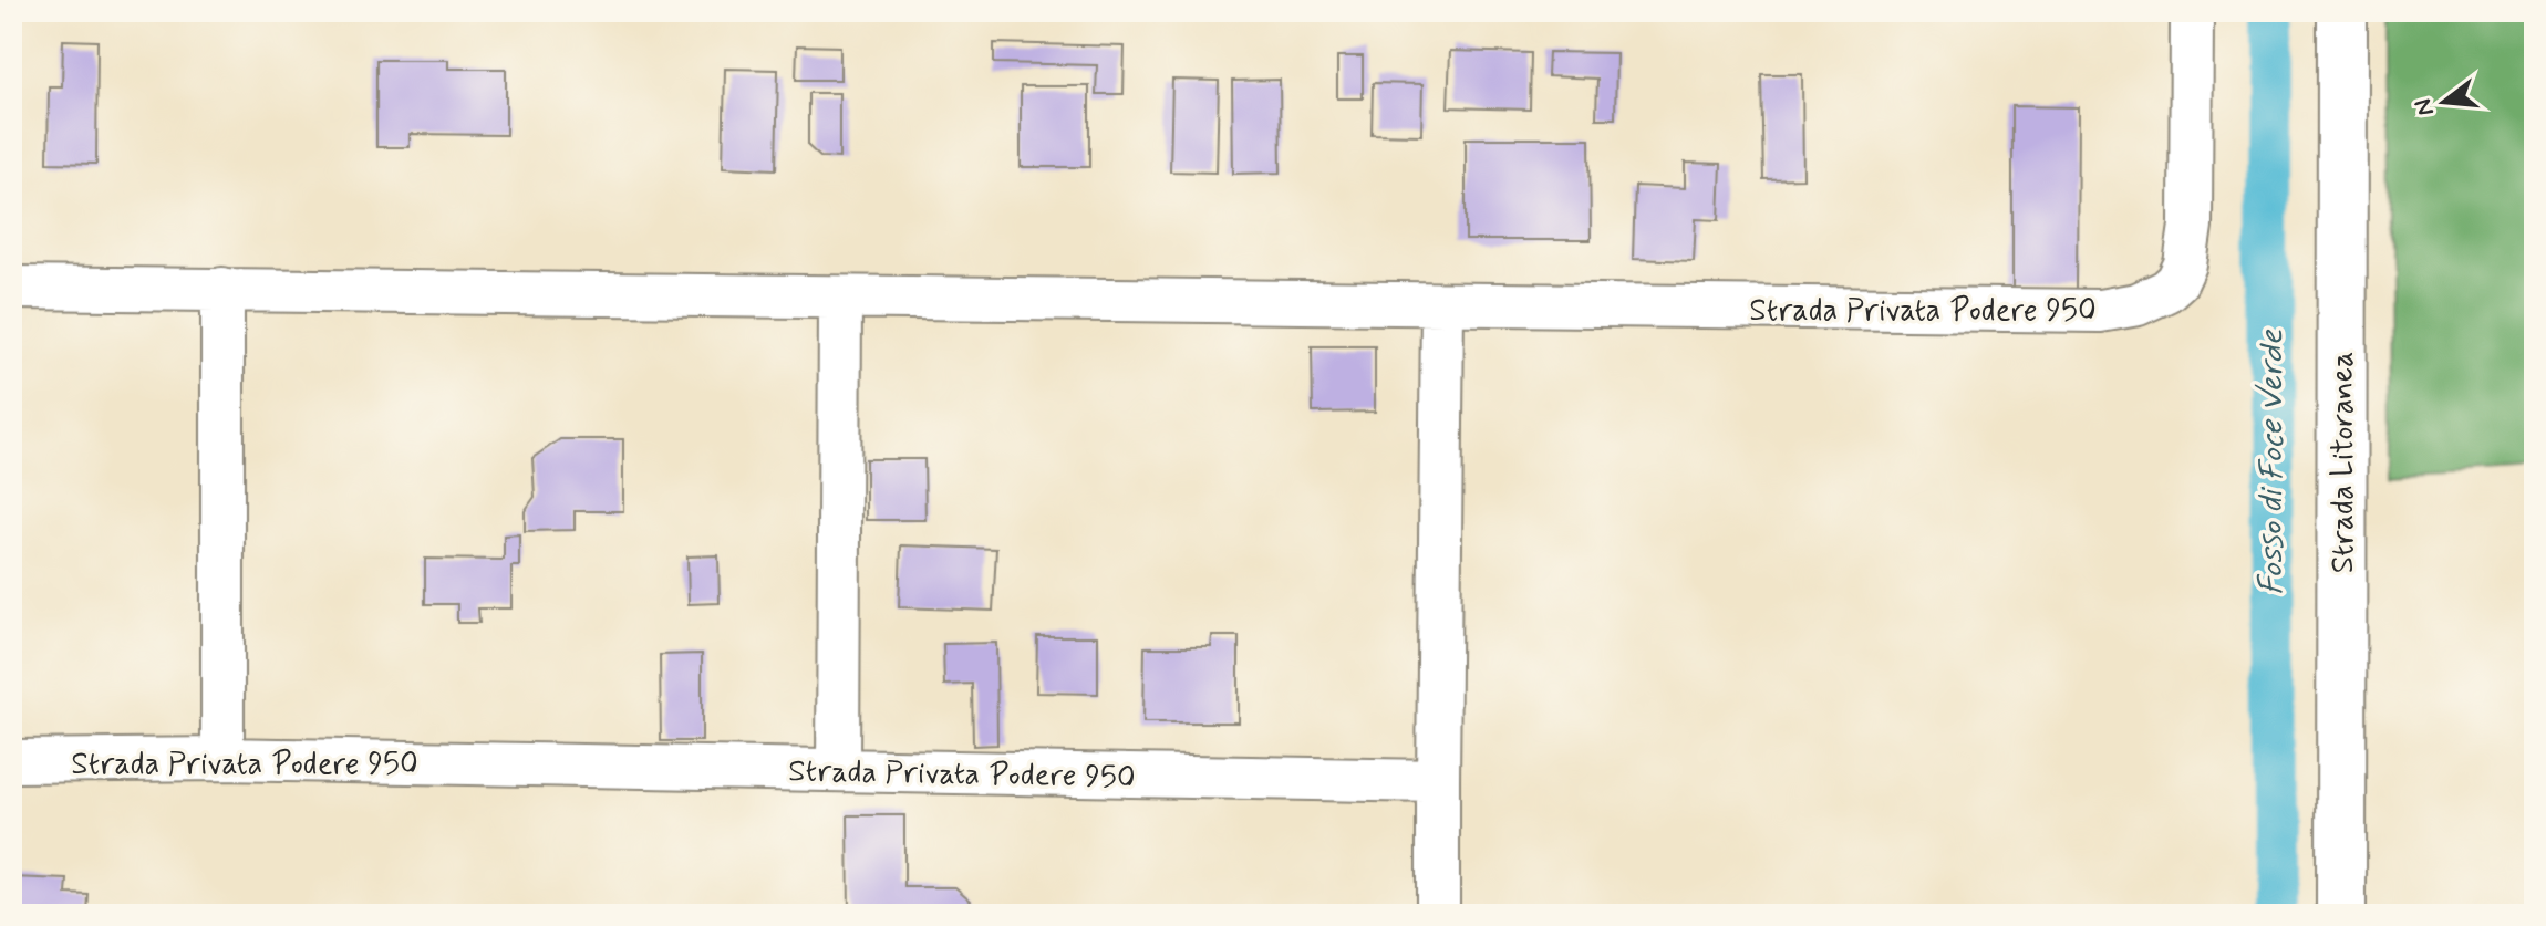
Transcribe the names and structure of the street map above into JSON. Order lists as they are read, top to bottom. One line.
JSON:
{"streets":{"main road":["Strada Litoranea"],"street":["Strada Privata Podere 950"]},"water":["Fosso di Foce Verde"],"north":"left"}
